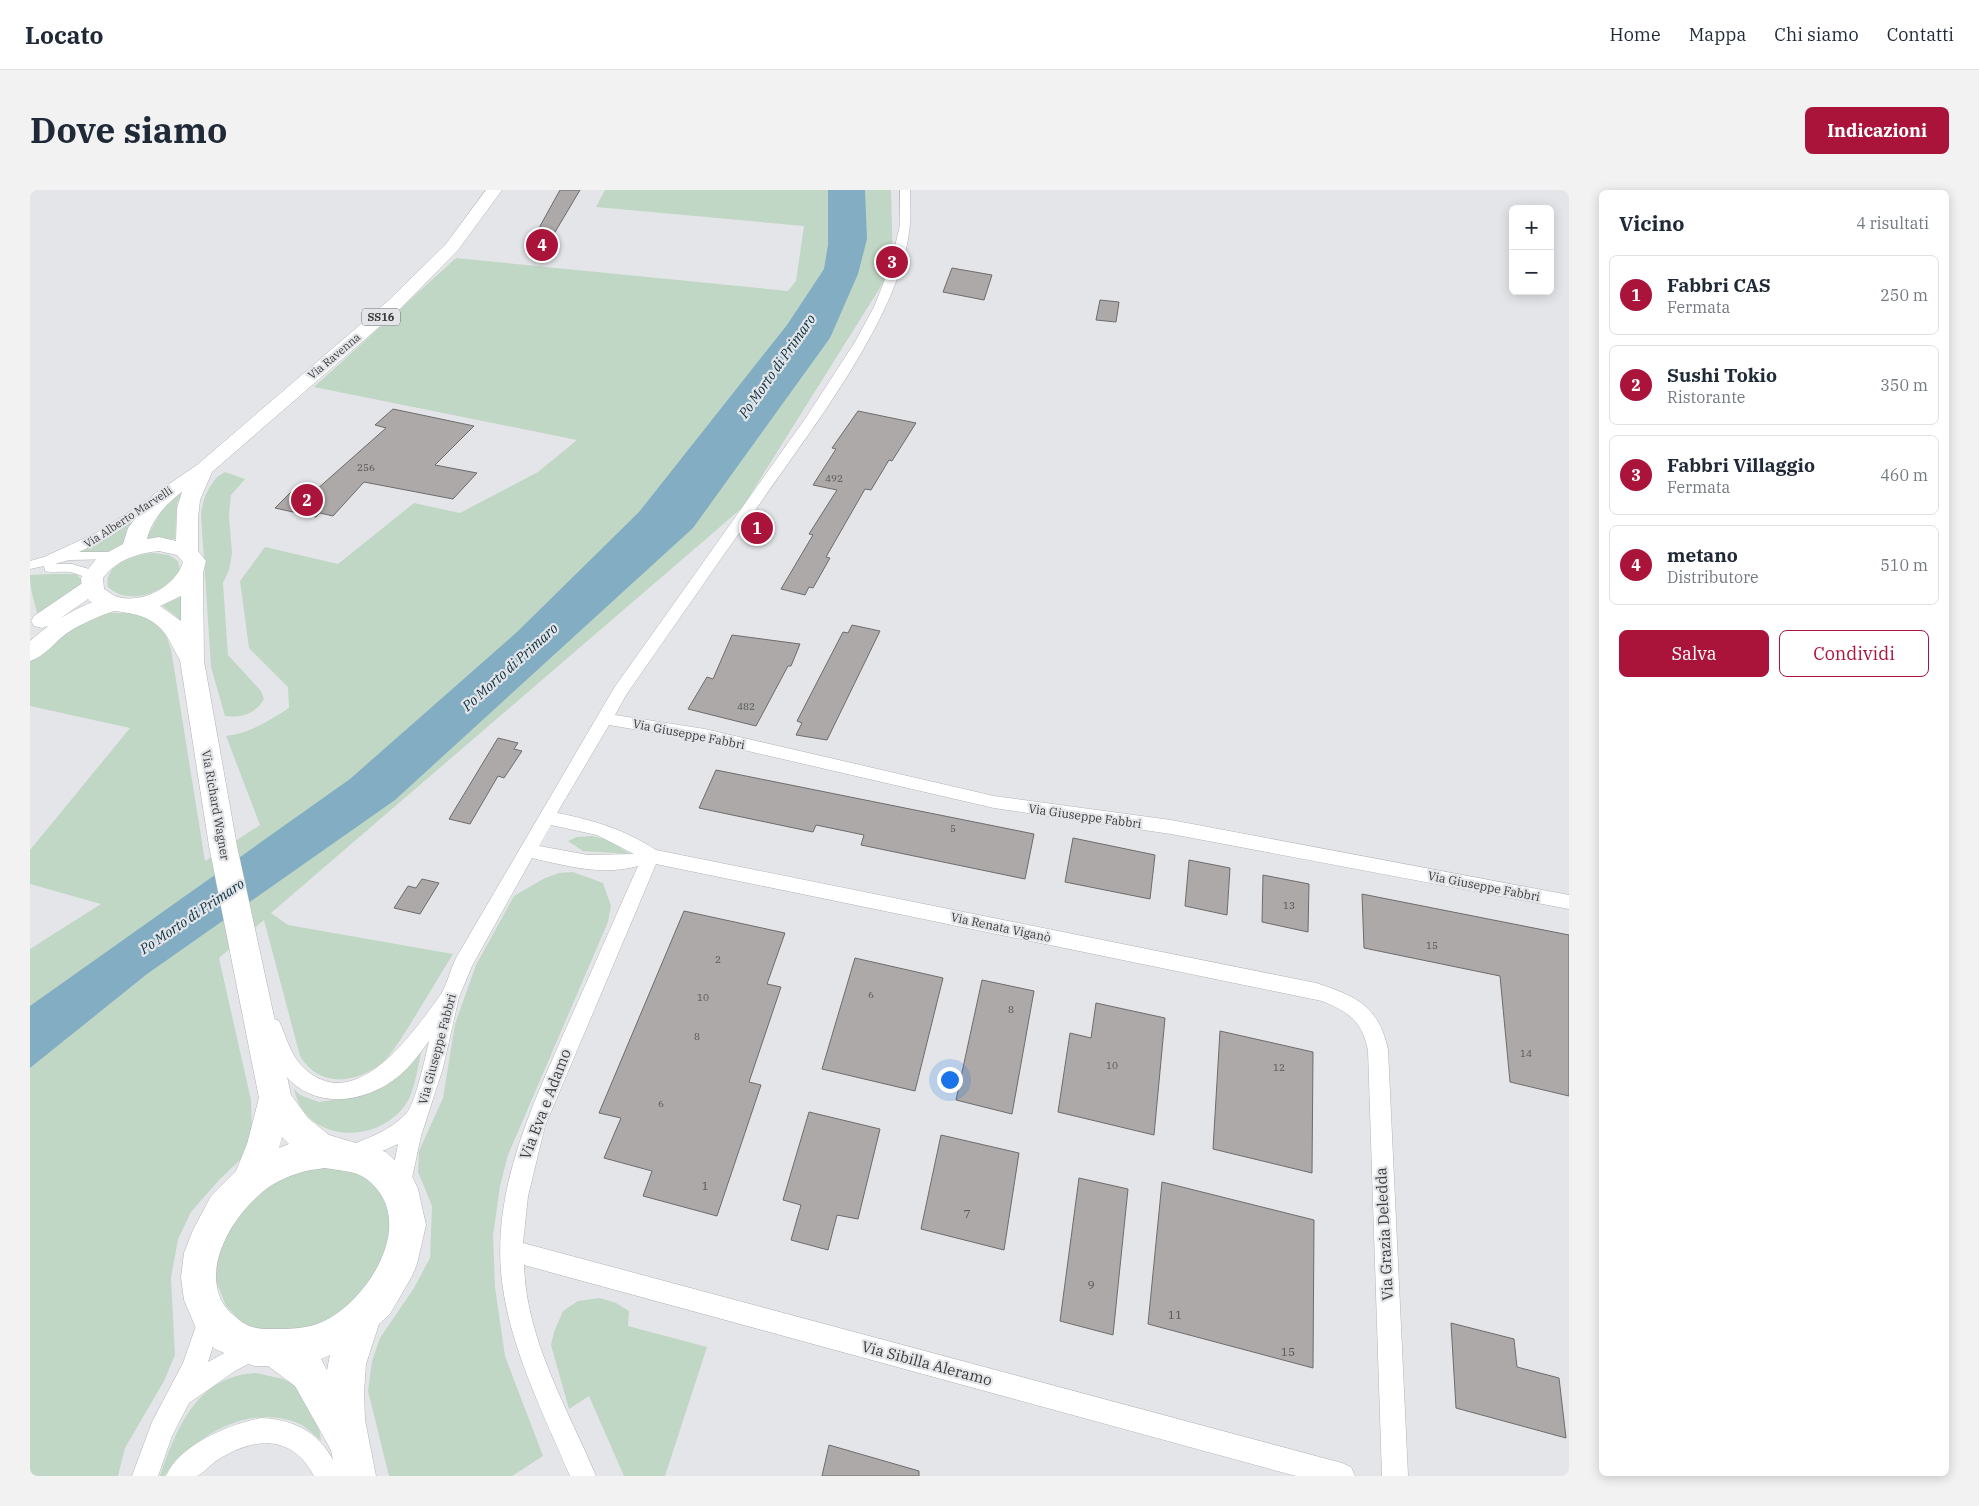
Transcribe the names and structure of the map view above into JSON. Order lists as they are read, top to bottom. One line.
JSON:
{"streets":{"main road":["SS16","Via Ravenna","Via Richard Wagner"],"street":["Via Alberto Marvelli","Via Giuseppe Fabbri","Via Renata Viganò","Via Eva e Adamo","Via Grazia Deledda","Via Sibilla Aleramo"]},"crossings":[["Via Ravenna","Via Alberto Marvelli"],["Via Ravenna","Via Richard Wagner"],["Via Giuseppe Fabbri","Via Richard Wagner"],["Via Giuseppe Fabbri","Via Renata Viganò"],["Via Renata Viganò","Via Eva e Adamo"],["Via Renata Viganò","Via Grazia Deledda"],["Via Eva e Adamo","Via Sibilla Aleramo"]],"water":["Po Morto di Primaro"],"house_numbers":["256","492","482","5","13","15","2","6","10","8","8","14","10","12","6","1","7","9","11","15"],"page":{"header":"Locato","nav":["Home","Mappa","Chi siamo","Contatti"],"title":"Dove siamo","buttons":["Indicazioni",["Salva","Condividi"]],"heading":["Vicino","4 risultati"],"map_buttons":["+","−"],"pins":["4","3","2","1"],"list":[{"mark":"1","name":"Fabbri CAS","note":"Fermata","value":"250 m"},{"mark":"2","name":"Sushi Tokio","note":"Ristorante","value":"350 m"},{"mark":"3","name":"Fabbri Villaggio","note":"Fermata","value":"460 m"},{"mark":"4","name":"metano","note":"Distributore","value":"510 m"}]}}
